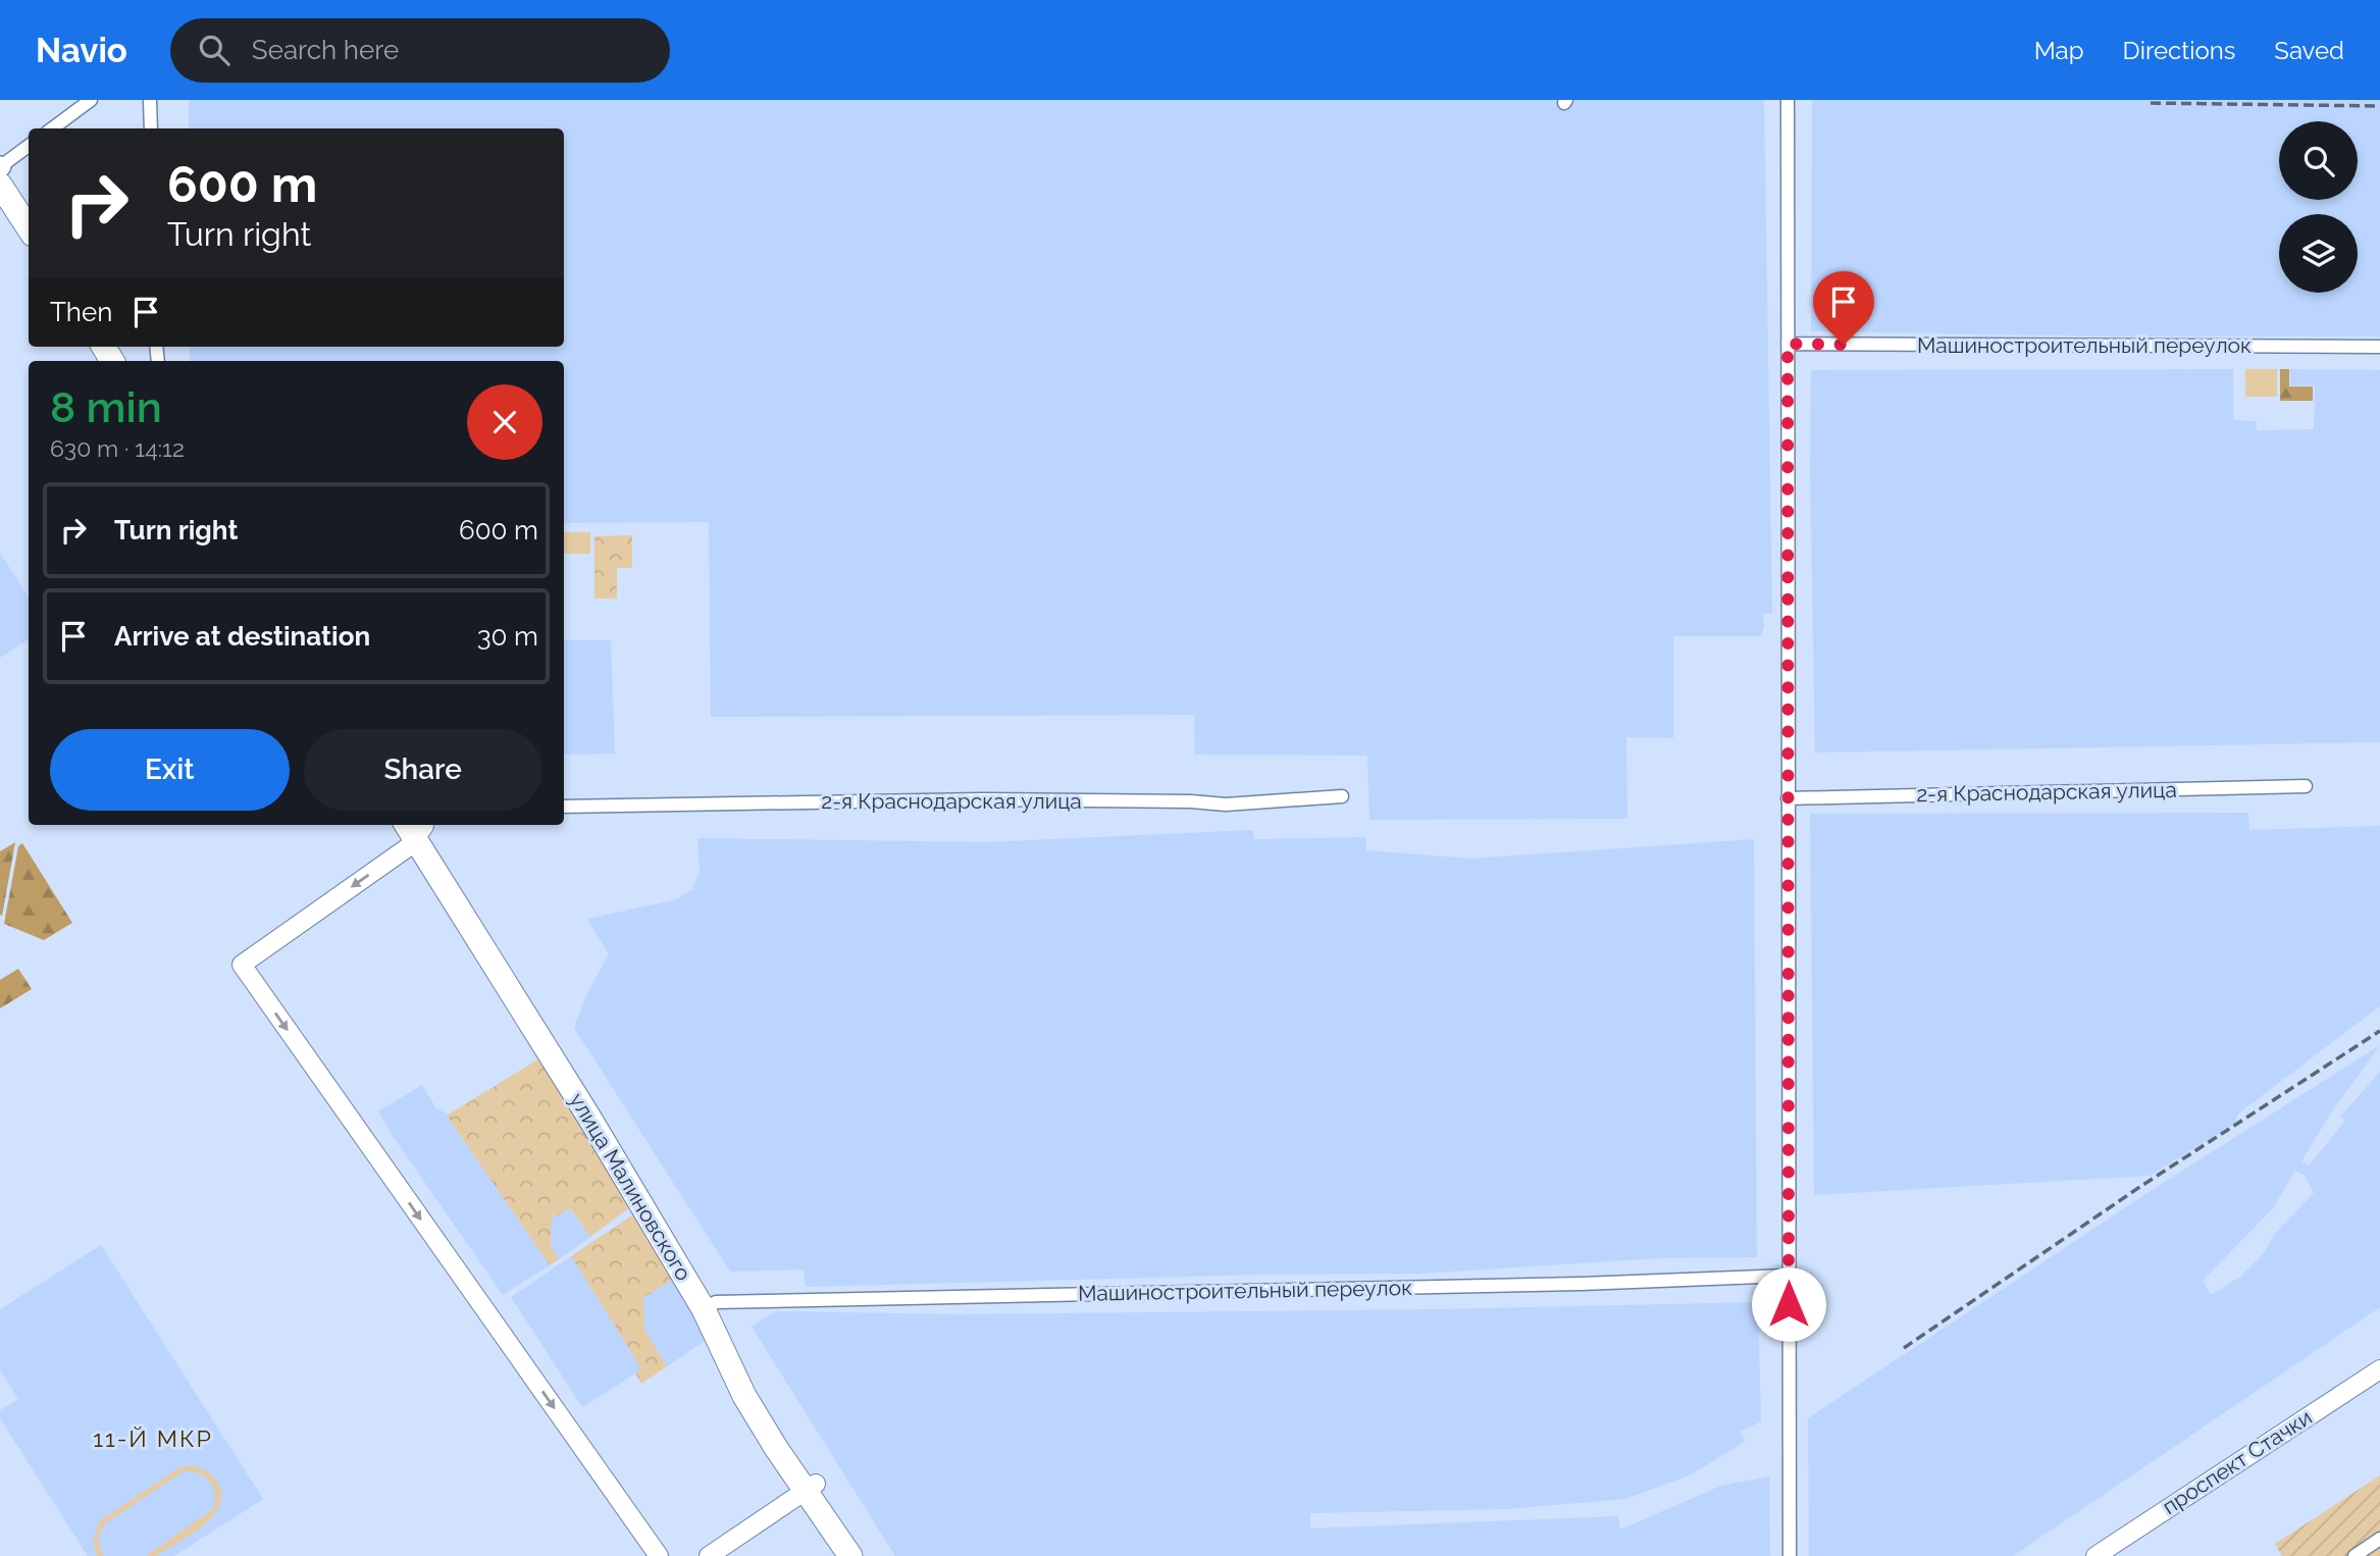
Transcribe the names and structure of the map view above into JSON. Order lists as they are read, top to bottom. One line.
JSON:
{"streets":{"highway":["улица Малиновского"],"street":["Машиностроительный переулок","2-я Краснодарская улица","проспект Стачки"]},"crossings":[["Машиностроительный переулок","улица Малиновского"]],"districts":["11-Й МКР"],"page":{"header":"Navio","search":"Search here","nav":["Map","Directions","Saved"],"turn":["600 m","Turn right"],"then":"Then","heading":["8 min","630 m · 14:12"],"list":[{"name":"Turn right","value":"600 m"},{"name":"Arrive at destination","value":"30 m"}],"buttons":["Exit","Share"]}}
